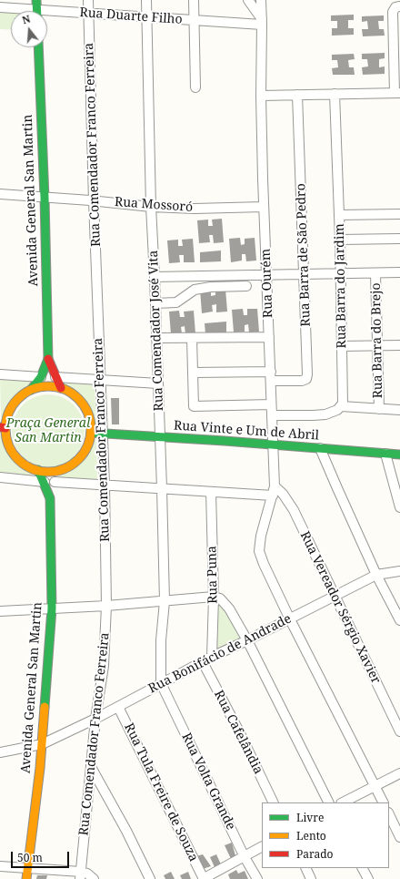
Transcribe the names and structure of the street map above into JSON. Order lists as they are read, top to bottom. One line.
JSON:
{"streets":{"main road":["Avenida General San Martin","Rua Vinte e Um de Abril"],"street":["Rua Duarte Filho","Rua Comendador Franco Ferreira","Rua Mossoró","Rua Barra de São Pedro","Rua Ourém","Rua Barra do Jardim","Rua Comendador José Vita","Rua Barra do Brejo","Rua Puna","Rua Vereador Sérgio Xavier","Rua Bonifácio de Andrade","Rua Cafelândia","Rua Volta Grande","Rua Tula Freire de Souza"]},"crossings":[["Rua Duarte Filho","Rua Comendador Franco Ferreira"],["Rua Duarte Filho","Rua Ourém"],["Rua Duarte Filho","Rua Comendador José Vita"],["Rua Comendador Franco Ferreira","Rua Mossoró"],["Rua Comendador Franco Ferreira","Rua Vinte e Um de Abril"],["Rua Comendador Franco Ferreira","Rua Bonifácio de Andrade"],["Avenida General San Martin","Rua Mossoró"],["Avenida General San Martin","Rua Vinte e Um de Abril"],["Avenida General San Martin","Rua Bonifácio de Andrade"],["Rua Mossoró","Rua Ourém"],["Rua Mossoró","Rua Comendador José Vita"],["Rua Barra de São Pedro","Rua Ourém"],["Rua Ourém","Rua Vinte e Um de Abril"],["Rua Ourém","Rua Vereador Sérgio Xavier"],["Rua Ourém","Rua Bonifácio de Andrade"],["Rua Comendador José Vita","Rua Vinte e Um de Abril"],["Rua Comendador José Vita","Rua Bonifácio de Andrade"],["Rua Comendador José Vita","Rua Volta Grande"],["Rua Puna","Rua Bonifácio de Andrade"],["Rua Vereador Sérgio Xavier","Rua Bonifácio de Andrade"],["Rua Bonifácio de Andrade","Rua Cafelândia"],["Rua Bonifácio de Andrade","Rua Volta Grande"],["Rua Bonifácio de Andrade","Rua Tula Freire de Souza"]],"parks":["Praça General San Martin"],"legend":["Livre","Lento","Parado"],"scale_bar":"50 m","north":"top"}
